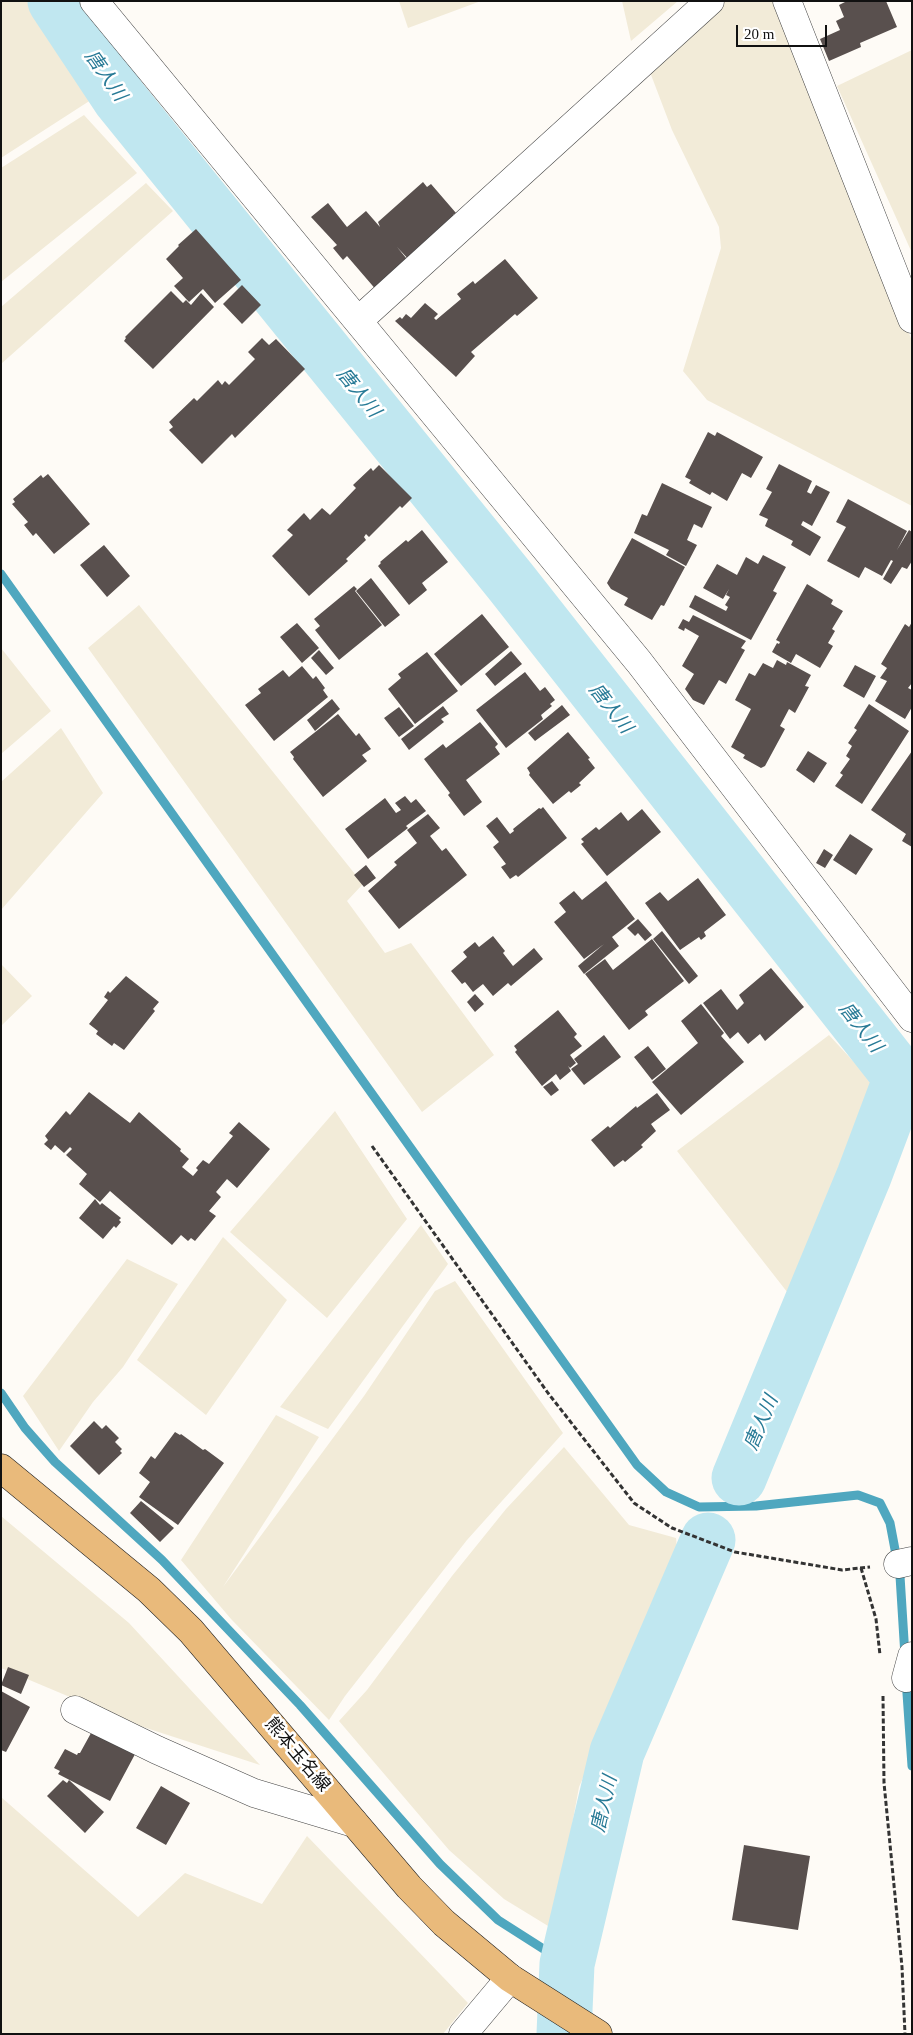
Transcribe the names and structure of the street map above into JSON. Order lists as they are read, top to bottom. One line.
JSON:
{"streets":{"main road":["熊本玉名線"]},"water":["唐人川"],"scale_bar":"20 m"}
